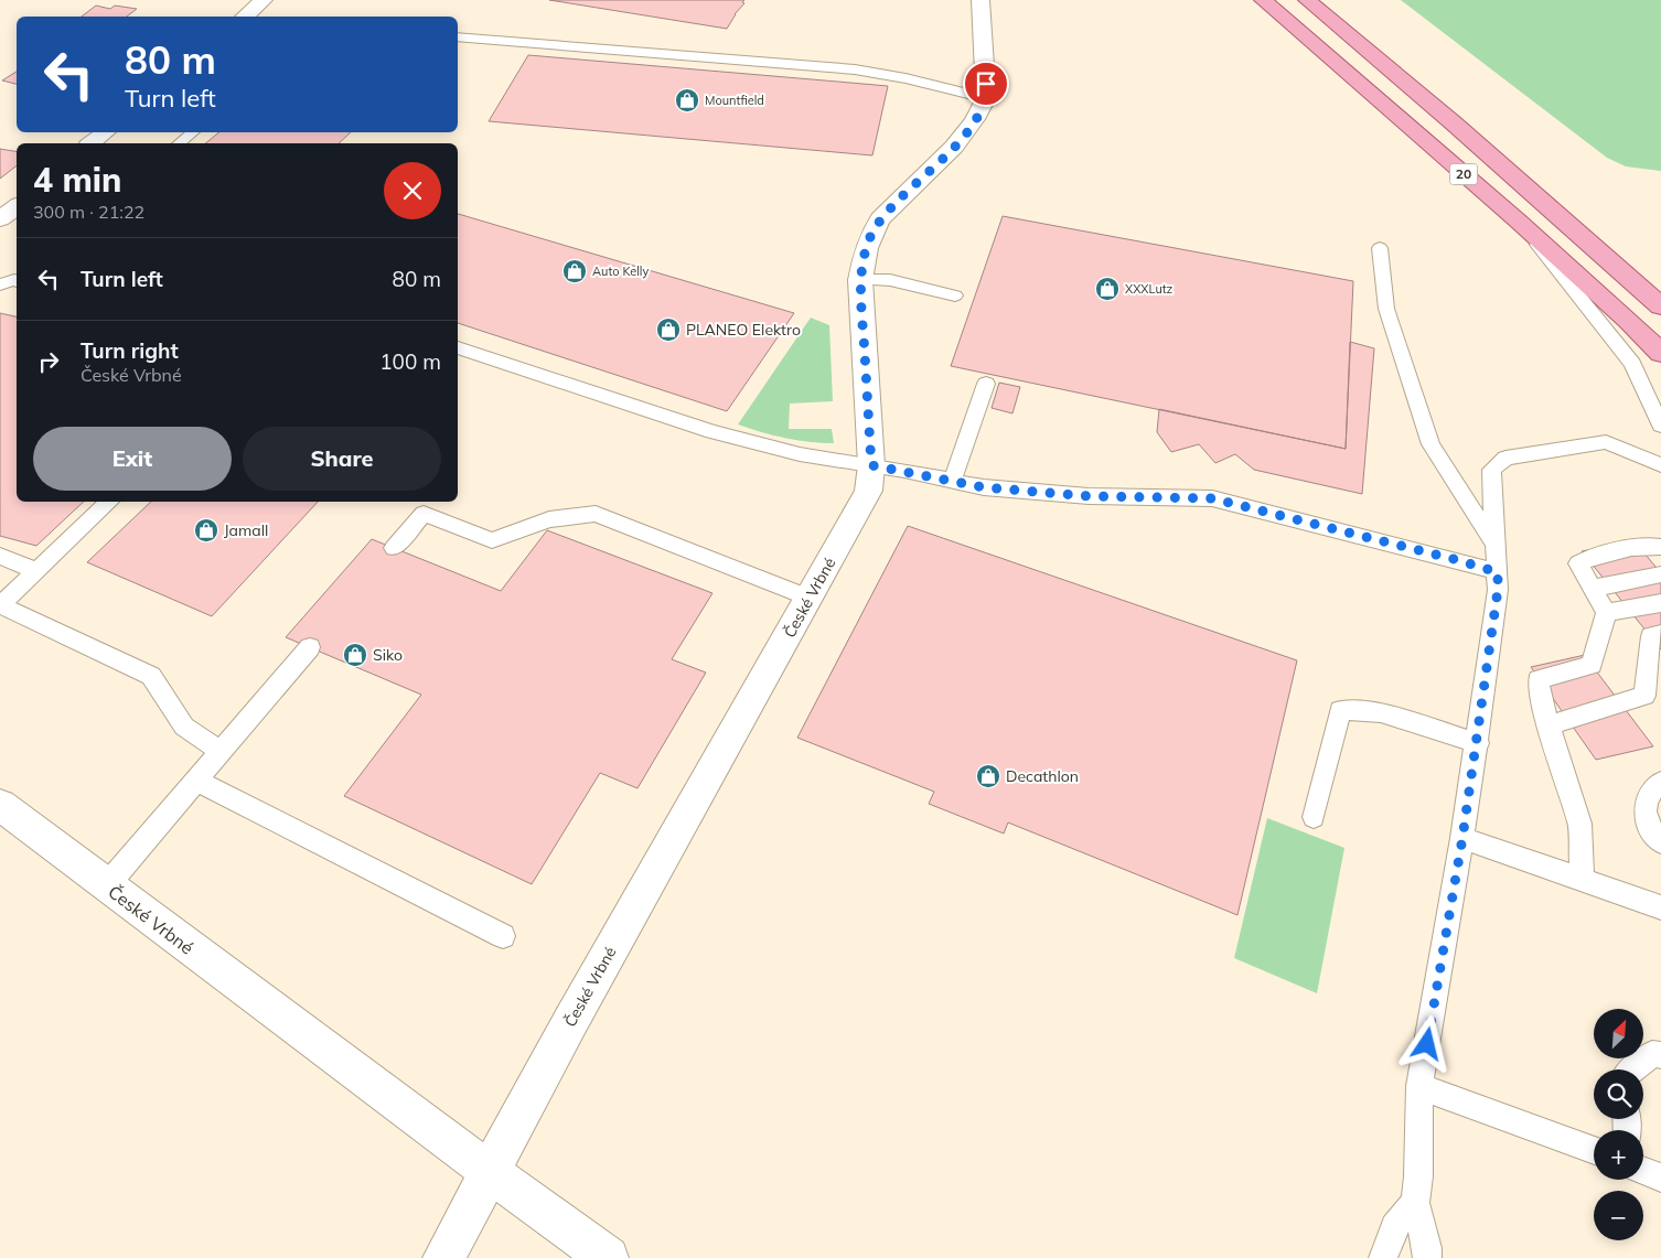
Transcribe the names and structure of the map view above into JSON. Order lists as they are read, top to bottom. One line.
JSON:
{"streets":{"main road":["20"],"street":["České Vrbné"]},"places":{"shop":["Mountfield","Auto Kelly","XXXLutz","PLANEO Elektro","Jamall","Siko","Decathlon"]},"north":"top right","page":{"turn":["80 m","Turn left"],"heading":["4 min","300 m · 21:22"],"list":[{"name":"Turn left","value":"80 m"},{"name":"Turn right","note":"České Vrbné","value":"100 m"}],"buttons":["Exit","Share"],"map_buttons":["+","−"]}}
